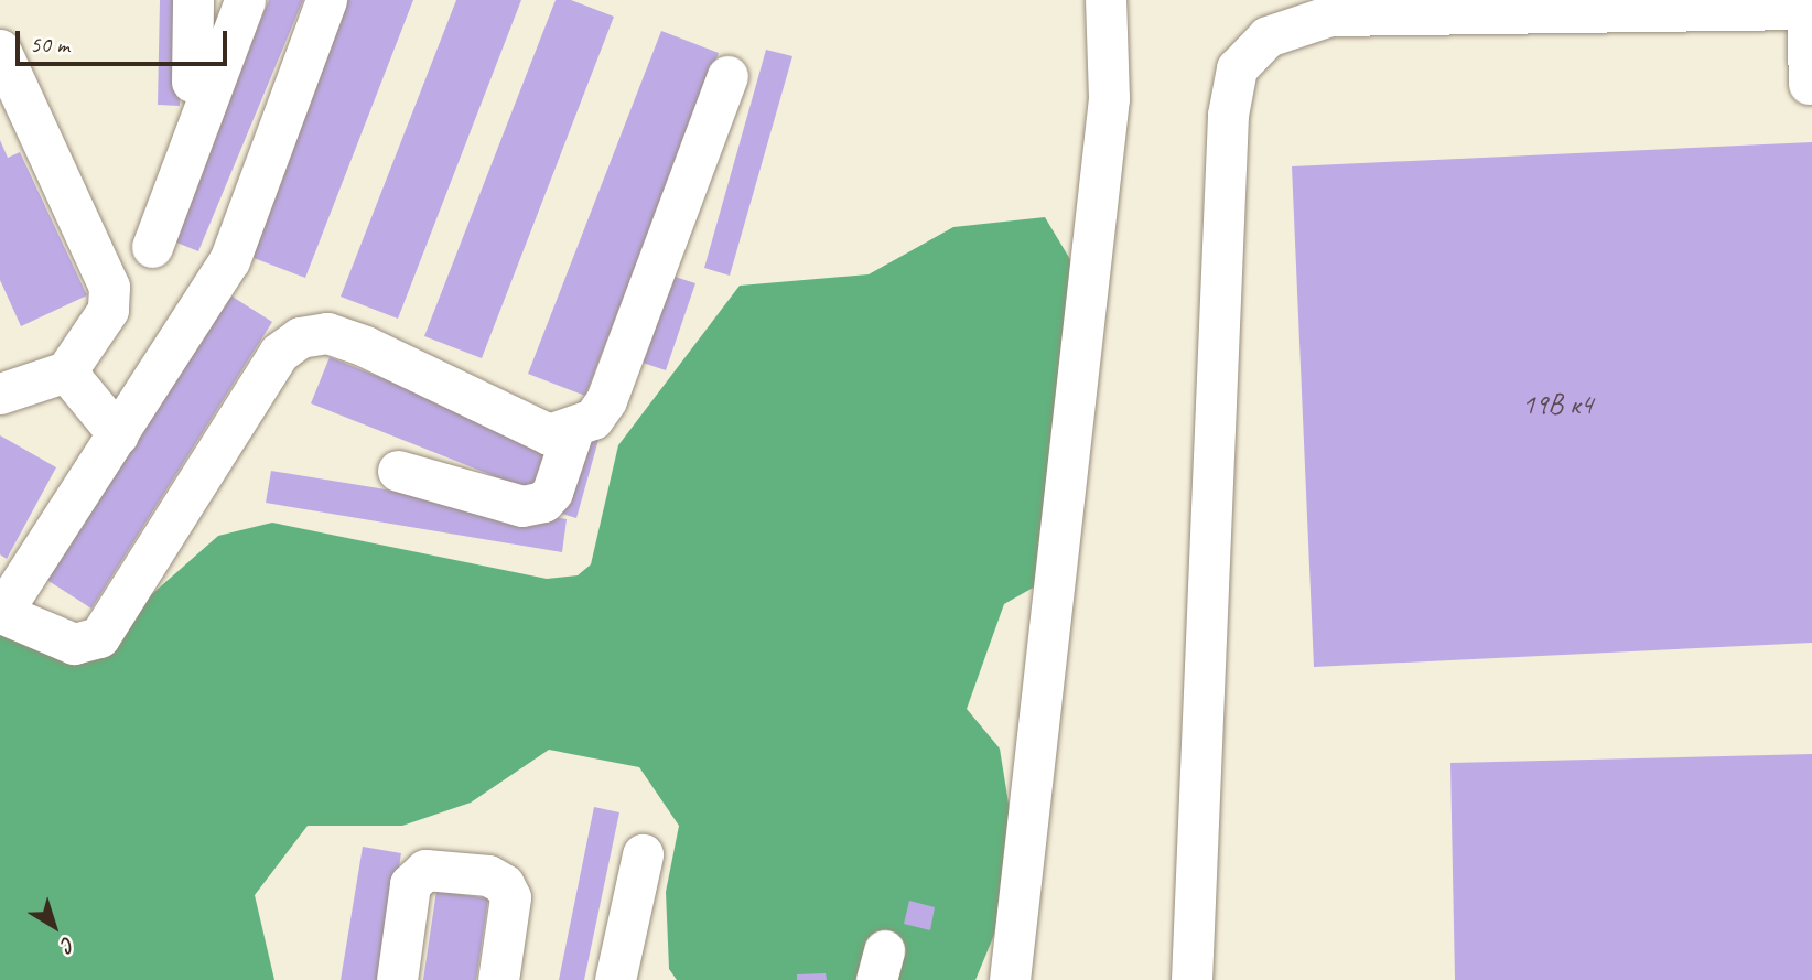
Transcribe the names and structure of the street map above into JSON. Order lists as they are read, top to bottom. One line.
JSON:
{"house_numbers":["19В к4"],"scale_bar":"50 m","north":"bottom right"}
